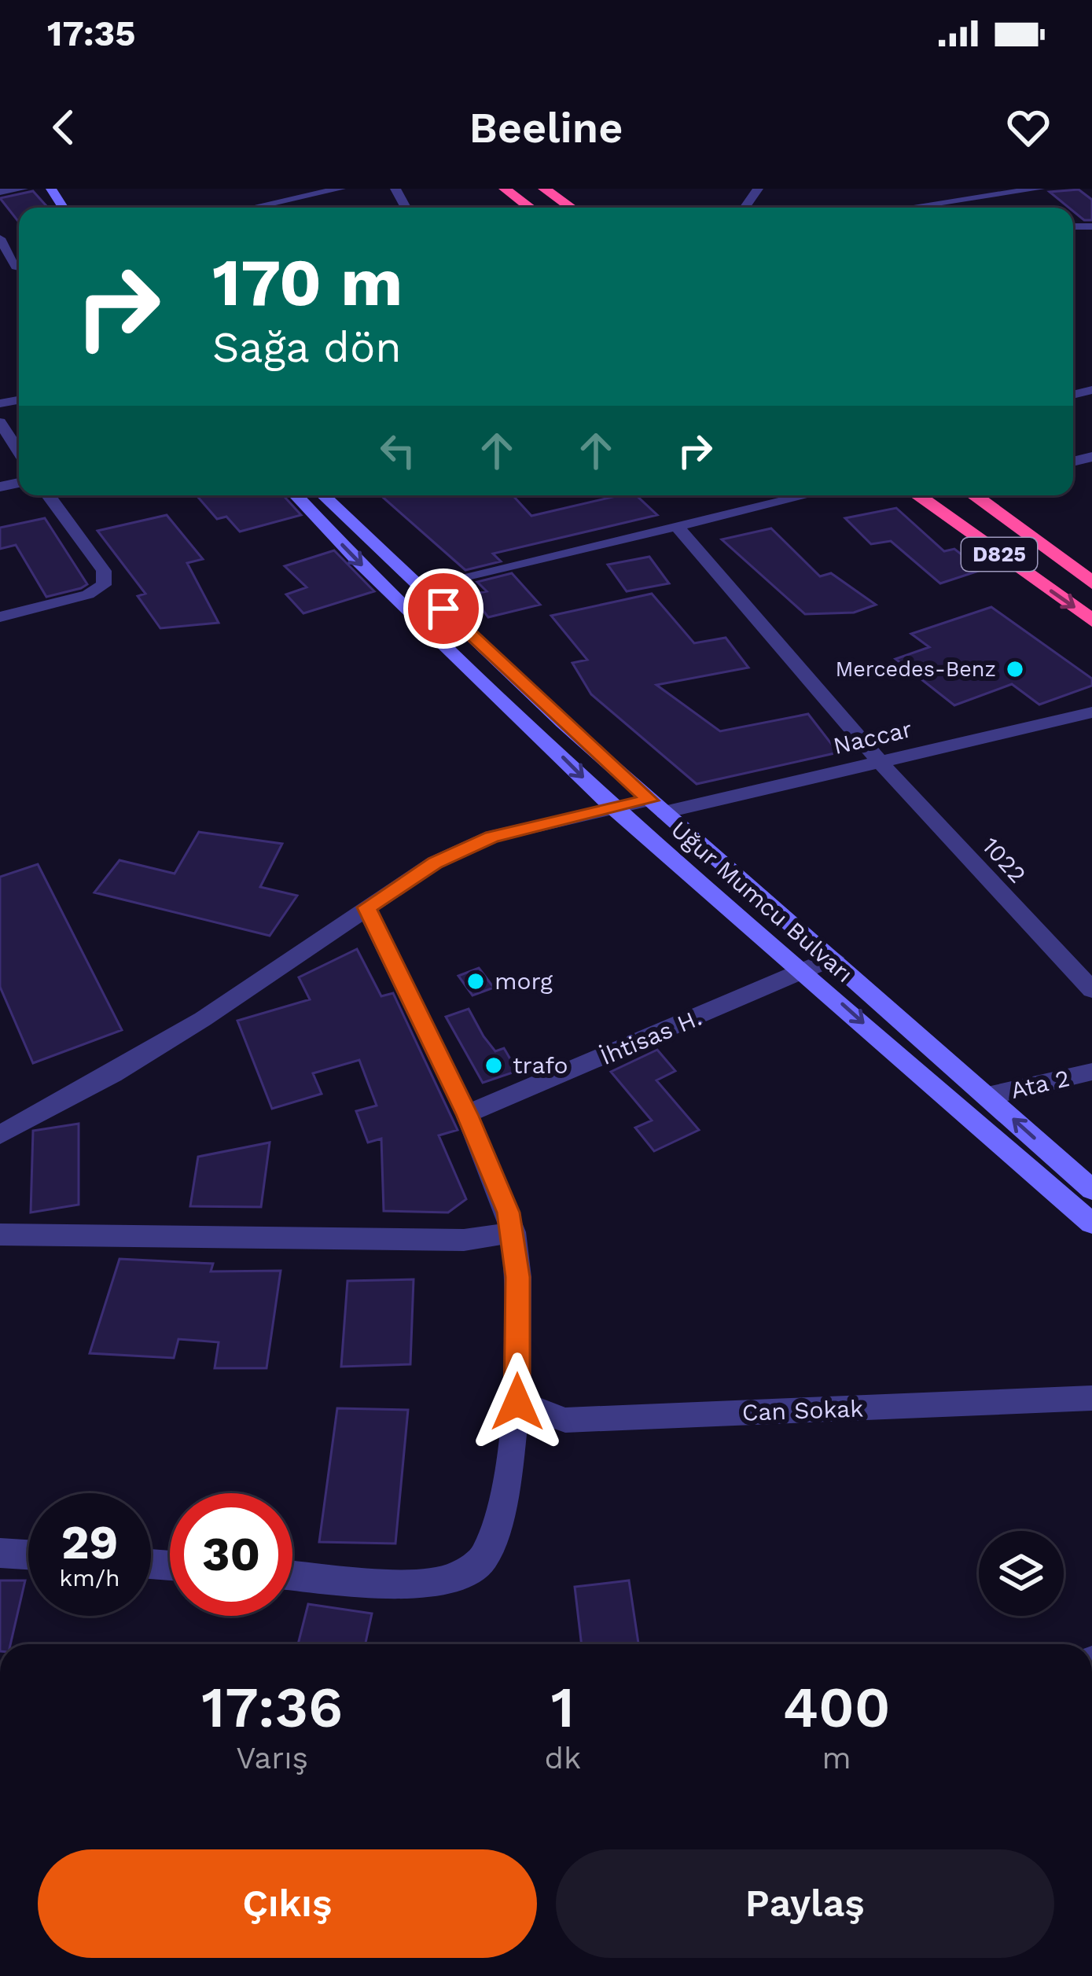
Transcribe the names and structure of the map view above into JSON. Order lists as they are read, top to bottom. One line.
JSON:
{"streets":{"highway":["D825"],"street":["Naccar","1022","Uğur Mumcu Bulvarı","İhtisas H.","Ata 2","Can Sokak"]},"crossings":[["Naccar","1022"],["Naccar","Uğur Mumcu Bulvarı"],["Uğur Mumcu Bulvarı","İhtisas H."],["Uğur Mumcu Bulvarı","Ata 2"]],"places":["Mercedes-Benz","morg","trafo"],"page":{"status":"17:35","header":"Beeline","turn":["170 m","Sağa dön"],"speed":"29 km/h","limit":"30","eta":["17:36","Varış","1","dk","400","m"],"buttons":["Çıkış","Paylaş"]}}
